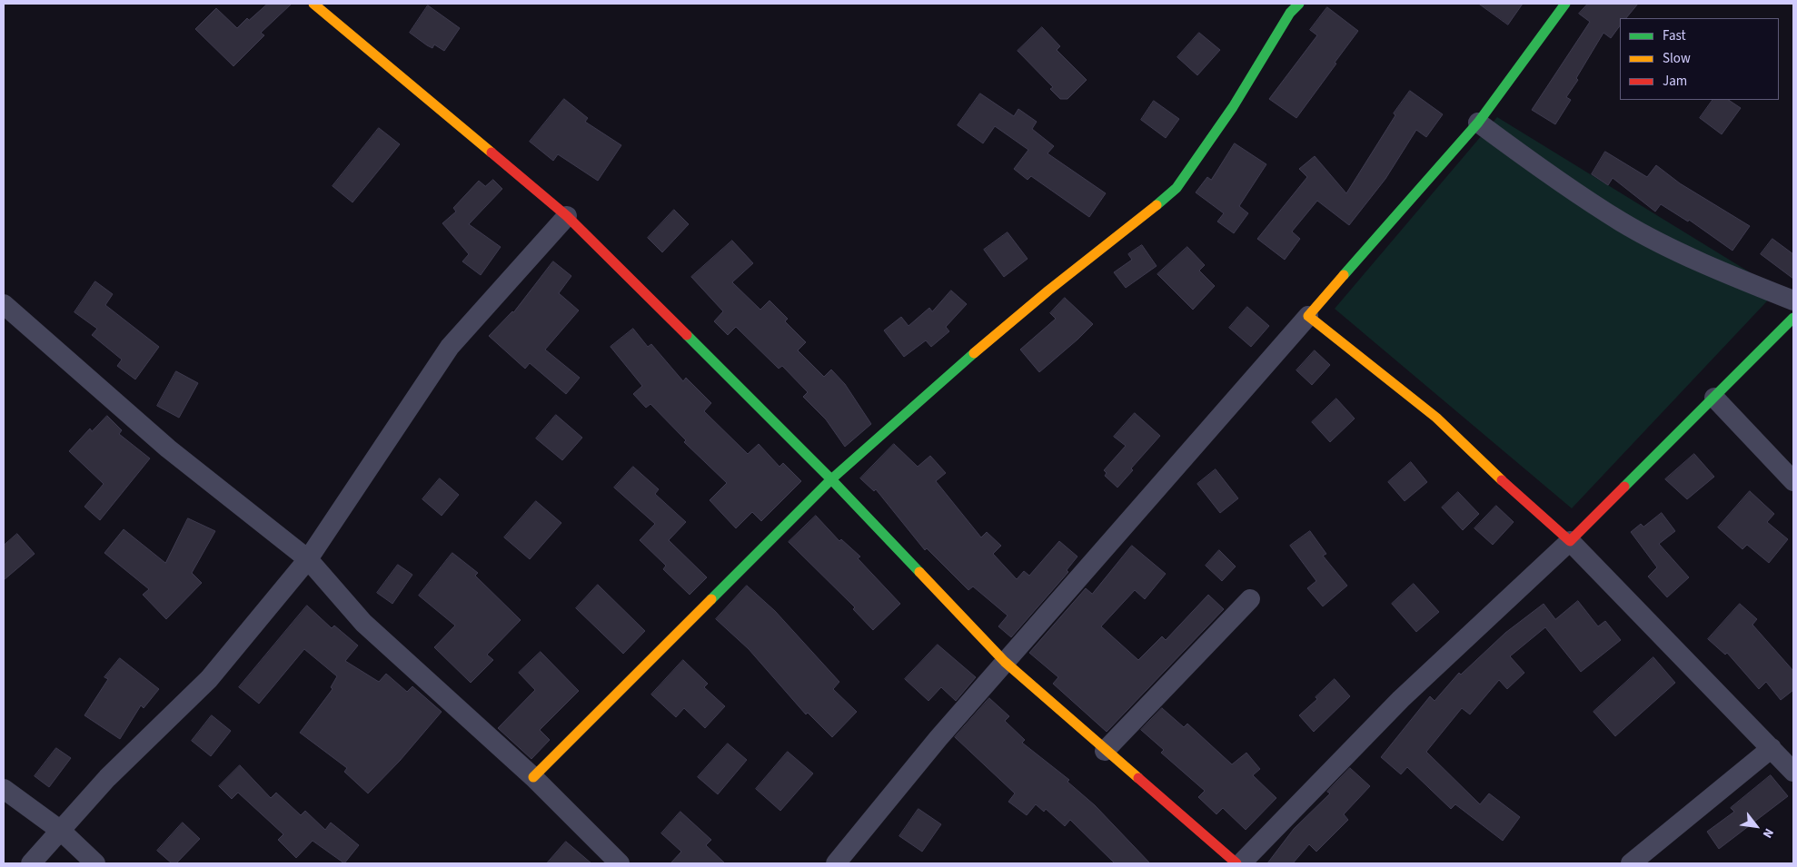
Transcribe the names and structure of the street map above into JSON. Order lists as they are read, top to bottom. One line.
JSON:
{"legend":["Fast","Slow","Jam"],"north":"bottom right"}
